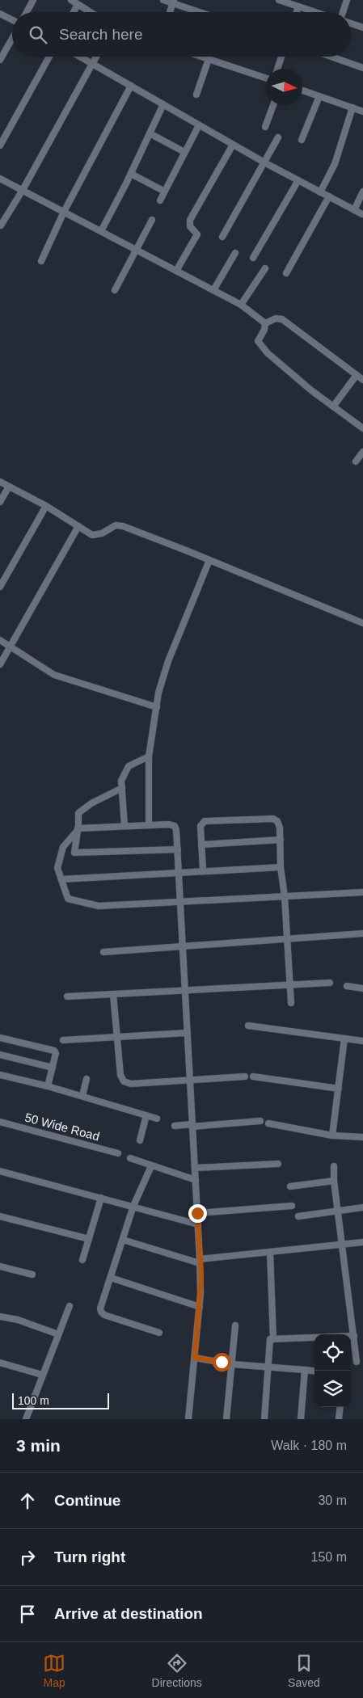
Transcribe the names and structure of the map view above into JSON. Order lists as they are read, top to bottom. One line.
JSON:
{"streets":{"street":["50 Wide Road"]},"scale_bar":"100 m","north":"right","page":{"search":"Search here","scale":"100 m","heading":["3 min","Walk · 180 m"],"list":[["Continue","30 m"],["Turn right","150 m"],"Arrive at destination"],"nav":["Map","Directions","Saved"]}}
